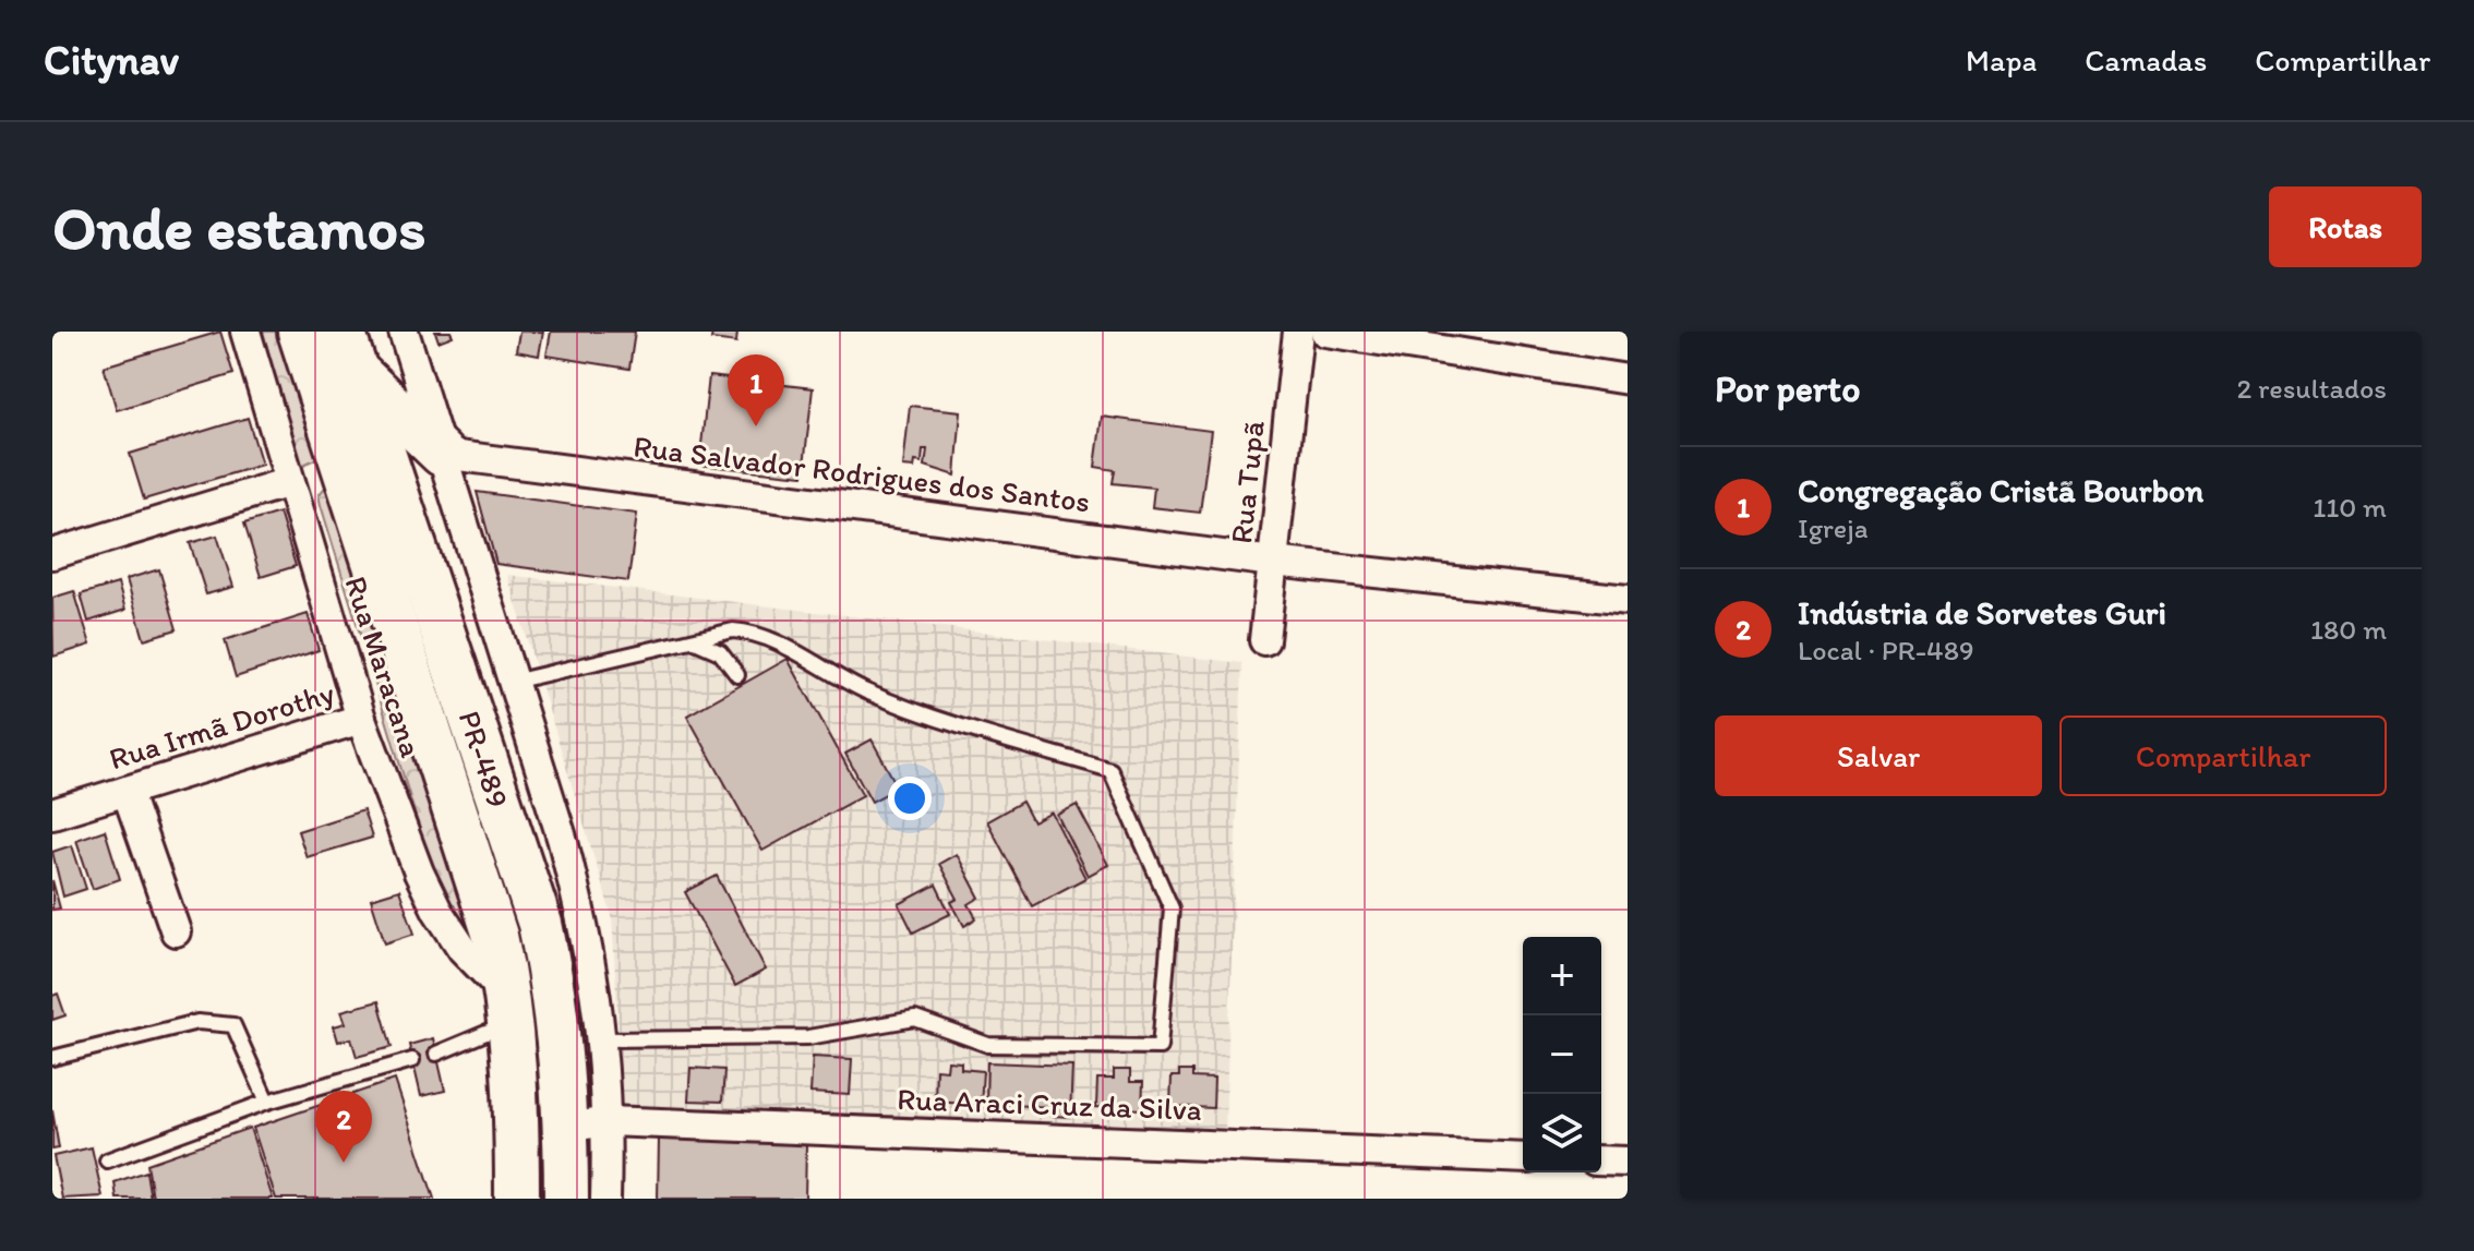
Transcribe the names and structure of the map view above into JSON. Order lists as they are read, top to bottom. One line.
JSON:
{"streets":{"main road":["PR-489"],"street":["Rua Salvador Rodrigues dos Santos","Rua Tupã","Rua Maracana","Rua Irmã Dorothy","Rua Araci Cruz da Silva"]},"crossings":[["Rua Salvador Rodrigues dos Santos","Rua Tupã"],["Rua Maracana","Rua Irmã Dorothy"],["Rua Maracana","PR-489"],["PR-489","Rua Araci Cruz da Silva"]],"page":{"header":"Citynav","nav":["Mapa","Camadas","Compartilhar"],"buttons":["Rotas",["Salvar","Compartilhar"]],"title":"Onde estamos","heading":["Por perto","2 resultados"],"pins":["1","2"],"list":[{"mark":"1","name":"Congregação Cristã Bourbon","note":"Igreja","value":"110 m"},{"mark":"2","name":"Indústria de Sorvetes Guri","note":"Local · PR-489","value":"180 m"}],"map_buttons":["+","−"]}}
